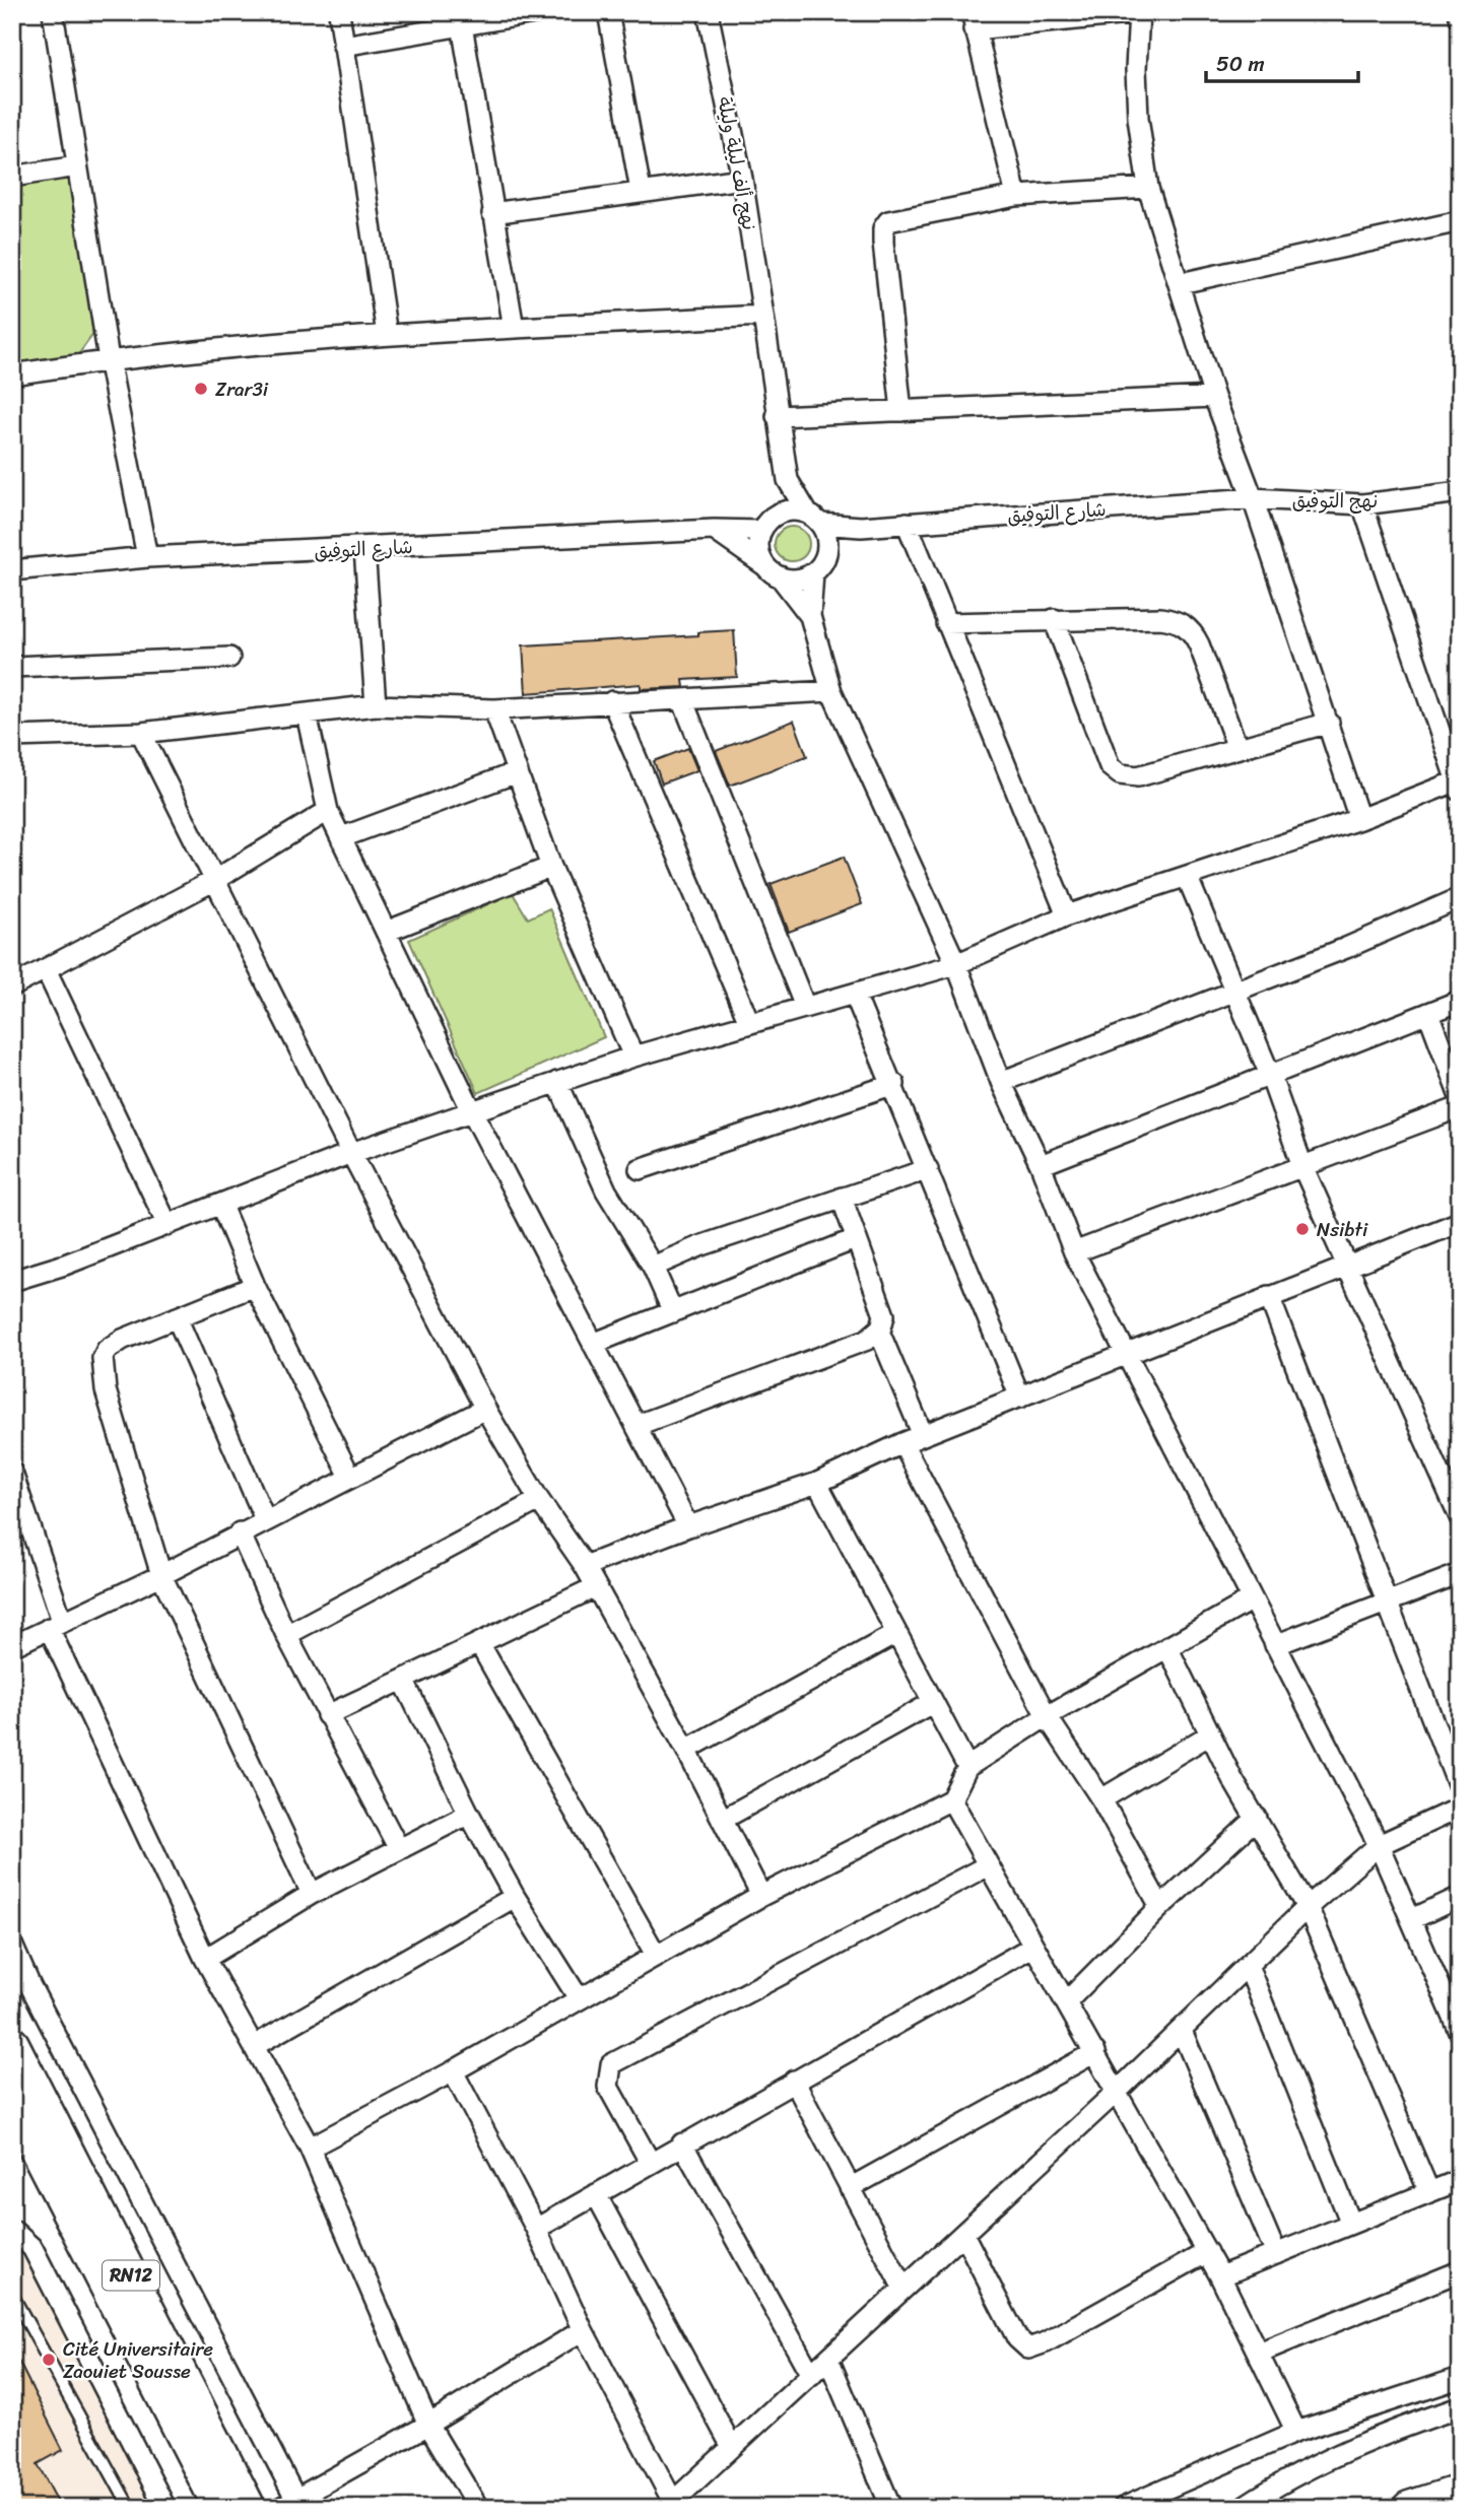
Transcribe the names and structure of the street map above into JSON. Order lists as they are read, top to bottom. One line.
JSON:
{"streets":{"highway":["RN12"],"street":["نهج ألف ليلة وليلة","نهج التوفيق","شارع التوفيق"]},"crossings":[["نهج التوفيق","شارع التوفيق"]],"places":["Zrar3i","Nsibti","Cité Universitaire Zaouiet Sousse"],"scale_bar":"50 m"}
